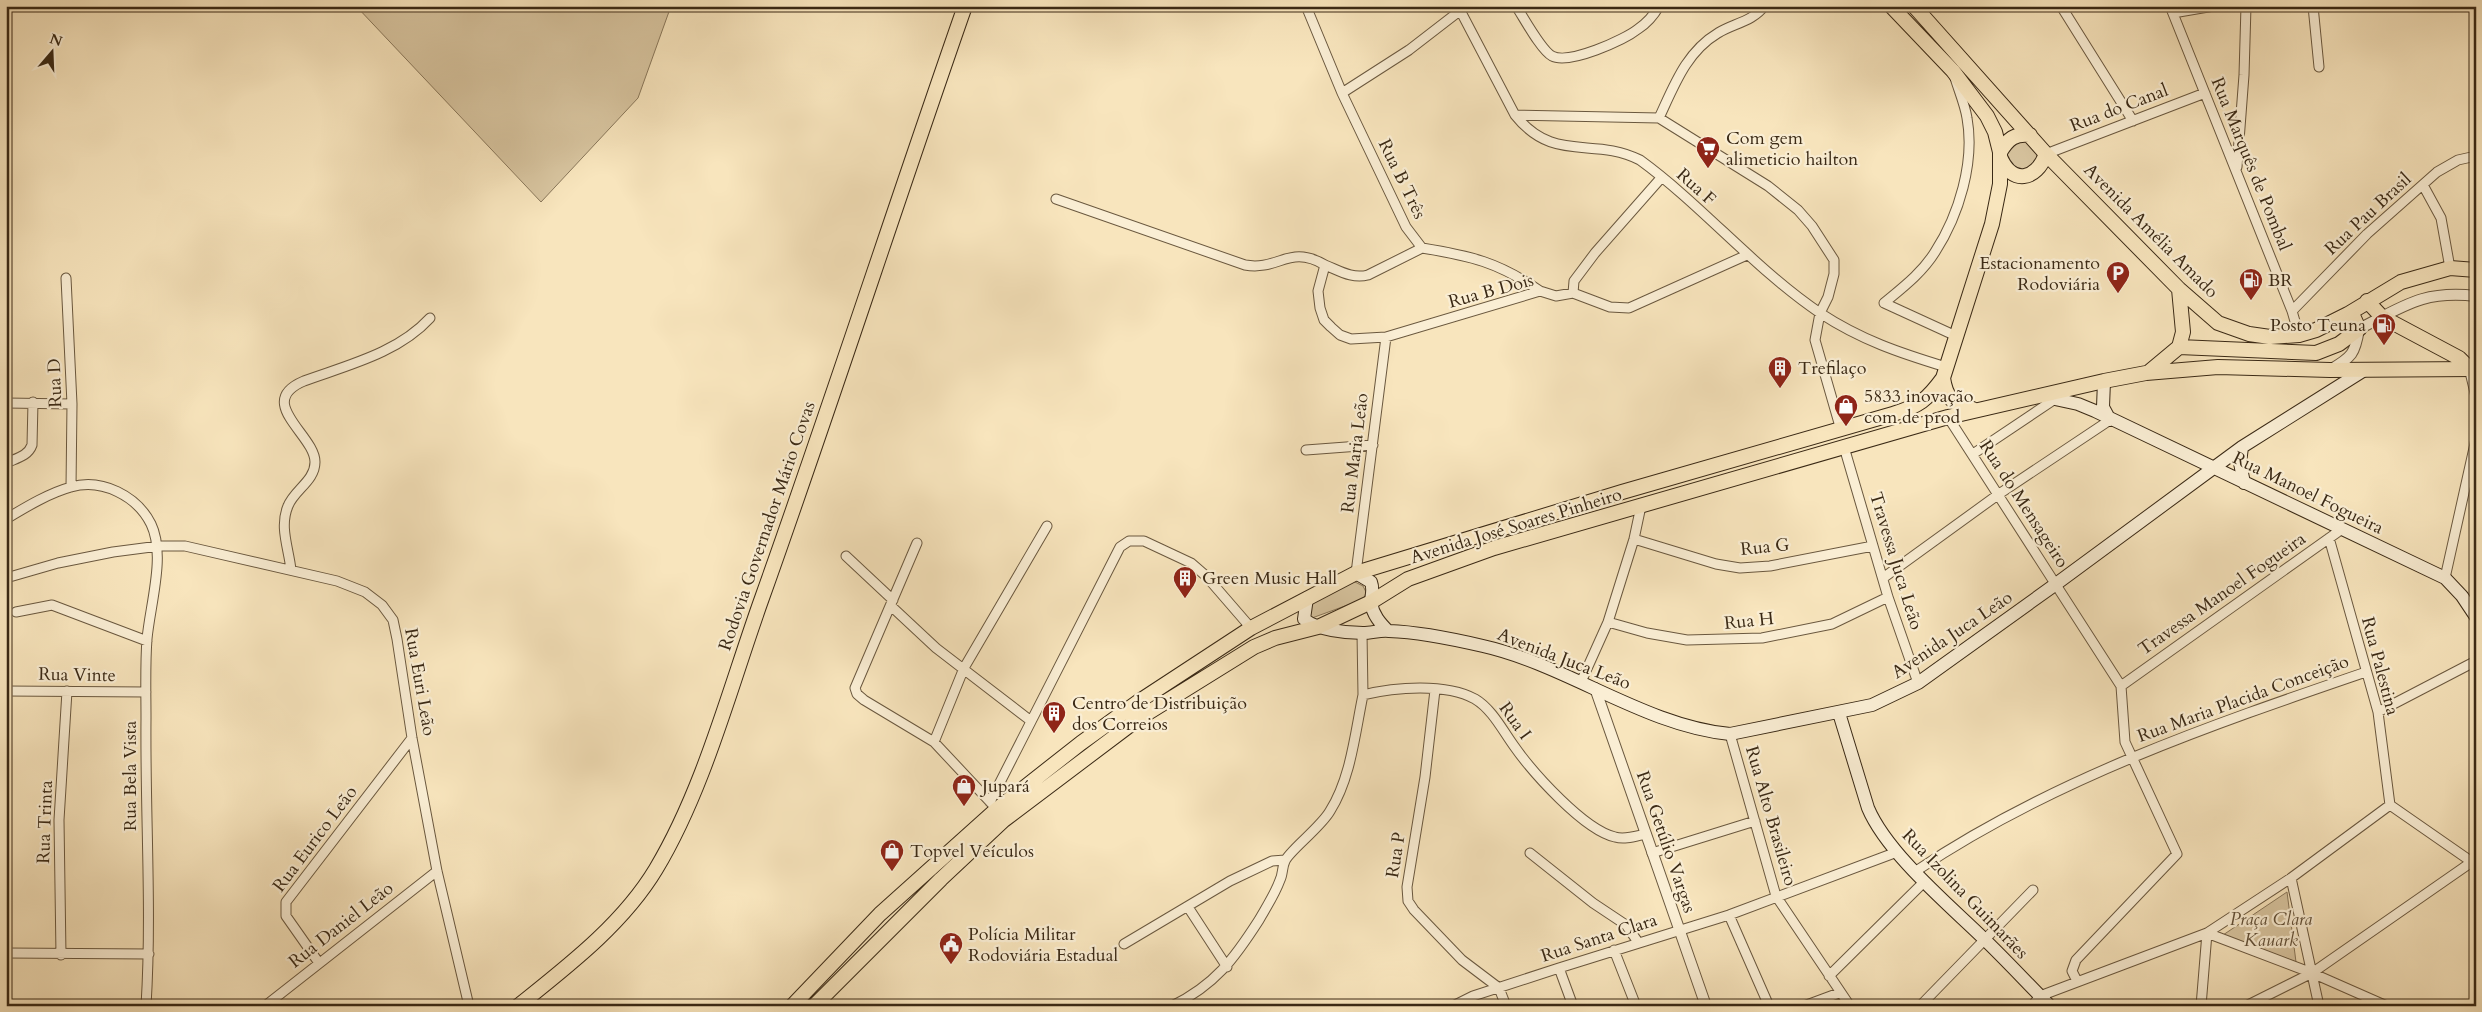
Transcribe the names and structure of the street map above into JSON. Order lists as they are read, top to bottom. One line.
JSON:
{"streets":{"main road":["Avenida Amélia Amado","Rua Manoel Fogueira","Rodovia Governador Mário Covas","Avenida José Soares Pinheiro","Avenida Juca Leão","Rua Izolina Guimarães"],"street":["Rua do Canal","Rua Marquês de Pombal","Rua B Três","Rua F","Rua Pau Brasil","Rua B Dois","Rua D","Rua Maria Leão","Rua do Mensageiro","Rua G","Travessa Juca Leão","Travessa Manoel Fogueira","Rua H","Rua Palestina","Rua Vinte","Rua Euri Leão","Rua Maria Placida Conceição","Rua I","Rua Bela Vista","Rua Alto Brasileiro","Rua Trinta","Rua Eurico Leão","Rua Getúlio Vargas","Rua P","Rua Daniel Leão","Rua Santa Clara"]},"crossings":[["Rua do Canal","Rua Marquês de Pombal"],["Rua do Canal","Avenida Amélia Amado"],["Rua Marquês de Pombal","Rua Pau Brasil"],["Rua Marquês de Pombal","Avenida Amélia Amado"],["Rua F","Rua B Dois"],["Rua F","Avenida José Soares Pinheiro"],["Rua B Dois","Rua Maria Leão"],["Rua Maria Leão","Avenida José Soares Pinheiro"],["Rua Manoel Fogueira","Avenida José Soares Pinheiro"],["Rua Manoel Fogueira","Travessa Manoel Fogueira"],["Rua Manoel Fogueira","Avenida Juca Leão"],["Rua do Mensageiro","Avenida José Soares Pinheiro"],["Rua do Mensageiro","Avenida Juca Leão"],["Avenida José Soares Pinheiro","Travessa Juca Leão"],["Avenida José Soares Pinheiro","Avenida Juca Leão"],["Rua G","Travessa Juca Leão"],["Travessa Juca Leão","Rua H"],["Travessa Juca Leão","Avenida Juca Leão"],["Travessa Manoel Fogueira","Rua Palestina"],["Avenida Juca Leão","Rua Alto Brasileiro"],["Avenida Juca Leão","Rua Getúlio Vargas"],["Avenida Juca Leão","Rua Izolina Guimarães"],["Rua Palestina","Rua Maria Placida Conceição"],["Rua Vinte","Rua Bela Vista"],["Rua Vinte","Rua Trinta"],["Rua Euri Leão","Rua Bela Vista"],["Rua Euri Leão","Rua Eurico Leão"],["Rua Euri Leão","Rua Daniel Leão"],["Rua Maria Placida Conceição","Rua Izolina Guimarães"],["Rua I","Rua Getúlio Vargas"],["Rua I","Rua P"],["Rua Alto Brasileiro","Rua Santa Clara"],["Rua Eurico Leão","Rua Daniel Leão"],["Rua Getúlio Vargas","Rua Santa Clara"],["Rua P","Rua Santa Clara"],["Rua Izolina Guimarães","Rua Santa Clara"]],"parks":["Praça Clara Kauark"],"places":{"supermarket":["Com gem alimeticio hailton"],"parking":["Estacionamento Rodoviária"],"fuel station":["BR","Posto Teuna"],"building":["Trefilaço","Green Music Hall","Centro de Distribuição dos Correios"],"shop":["5833 inovação com de prod","Jupará","Topvel Veículos"],"public building":["Polícia Militar Rodoviária Estadual"]},"north":"top"}
